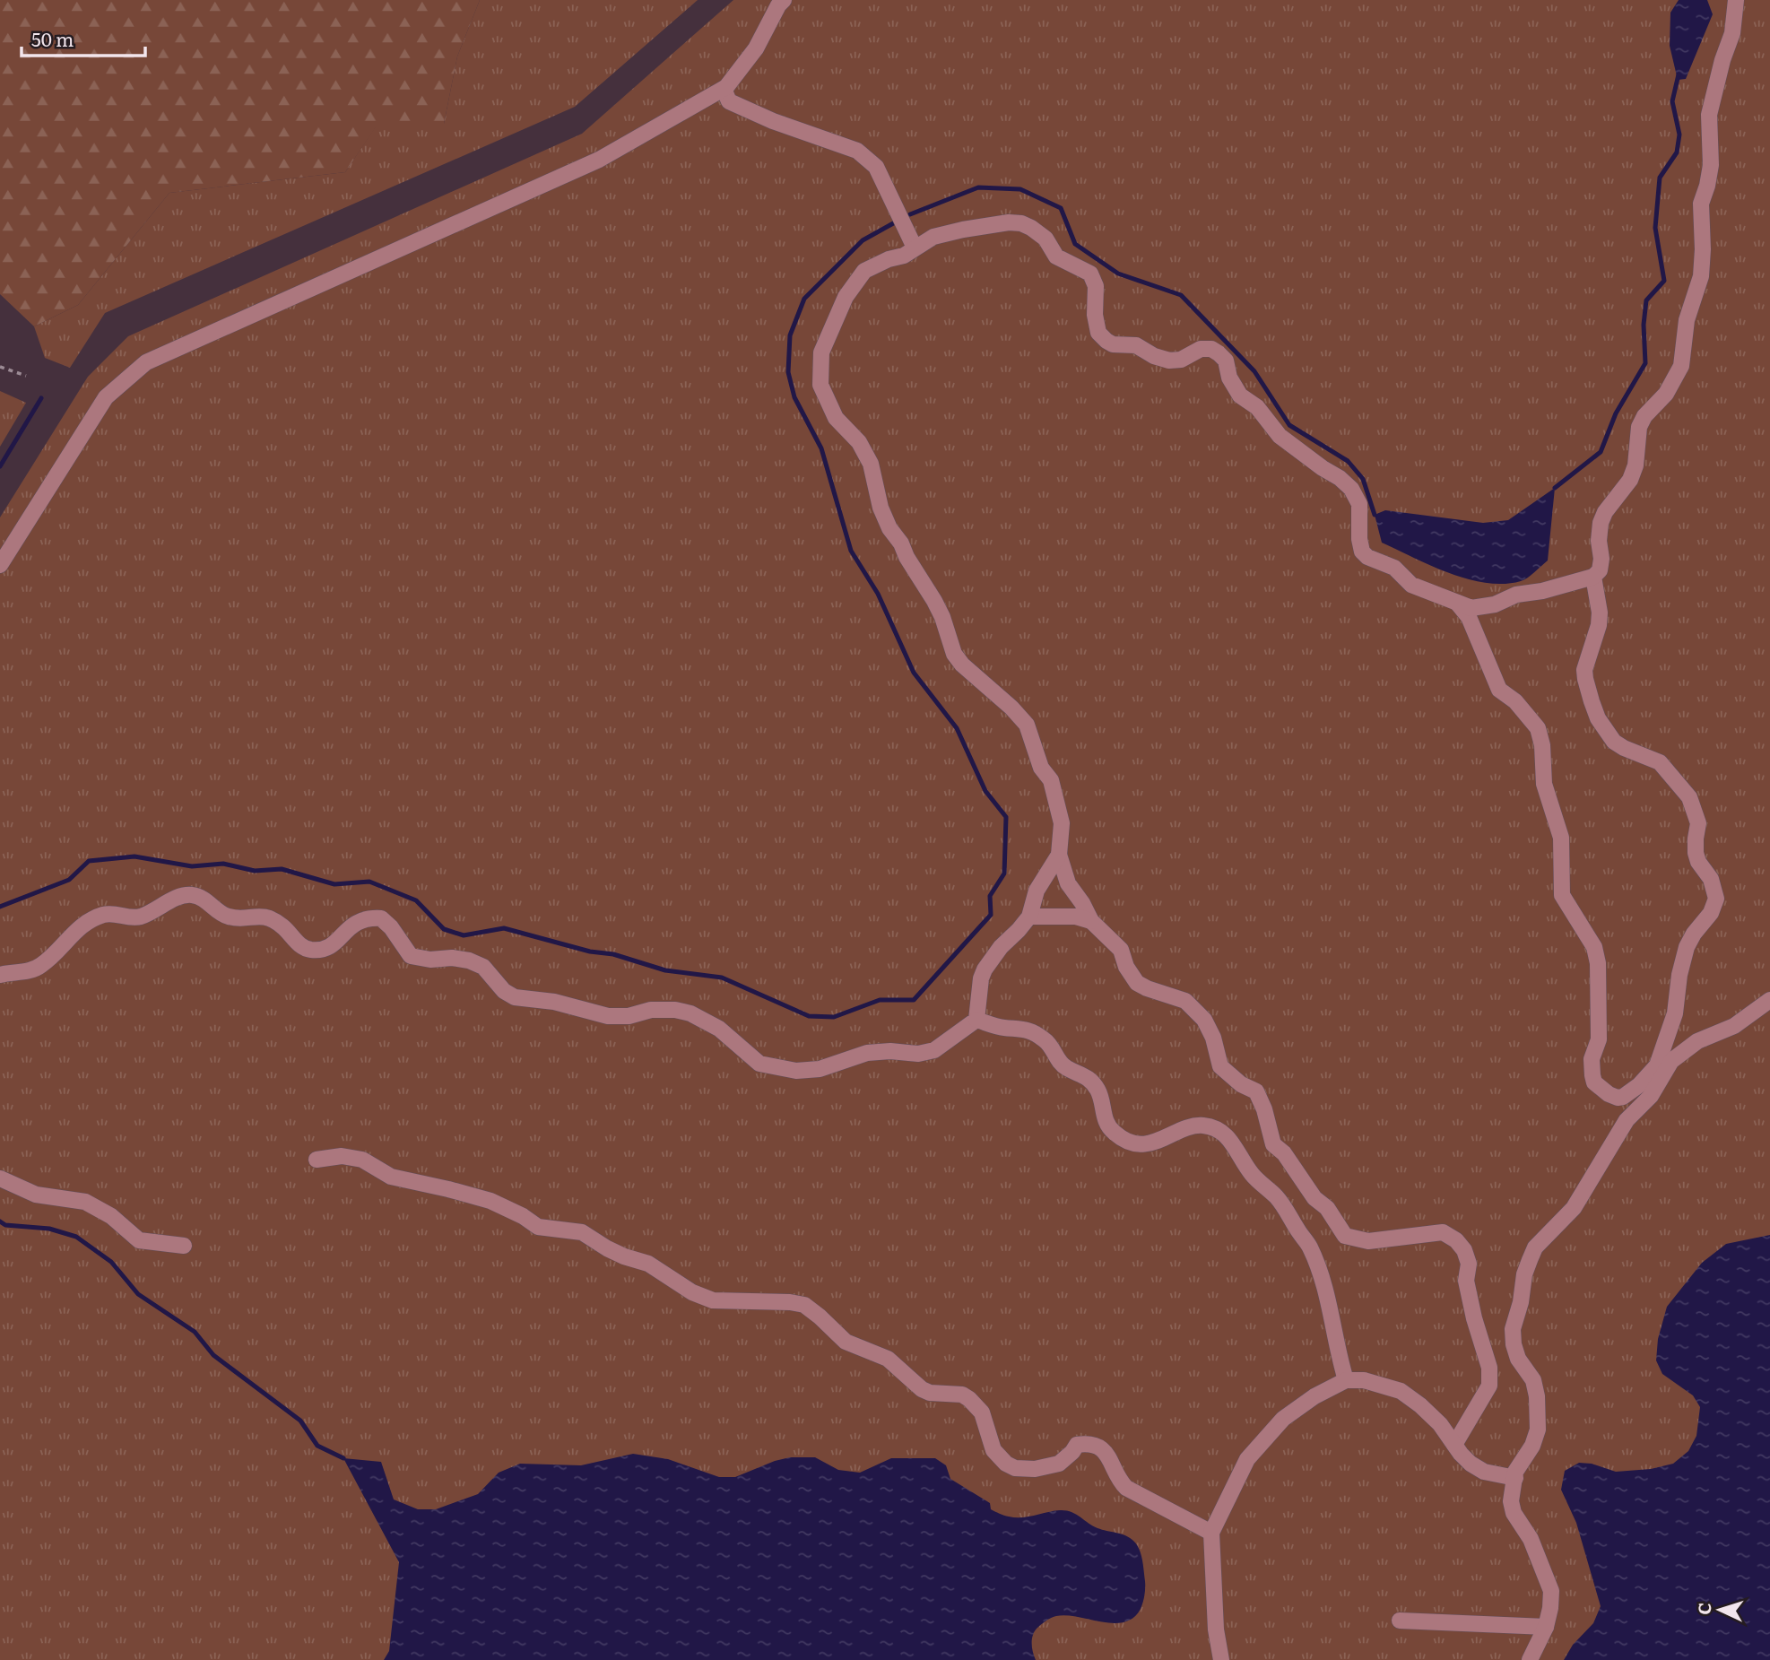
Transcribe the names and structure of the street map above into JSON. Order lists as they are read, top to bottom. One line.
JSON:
{"scale_bar":"50 m","north":"left"}
